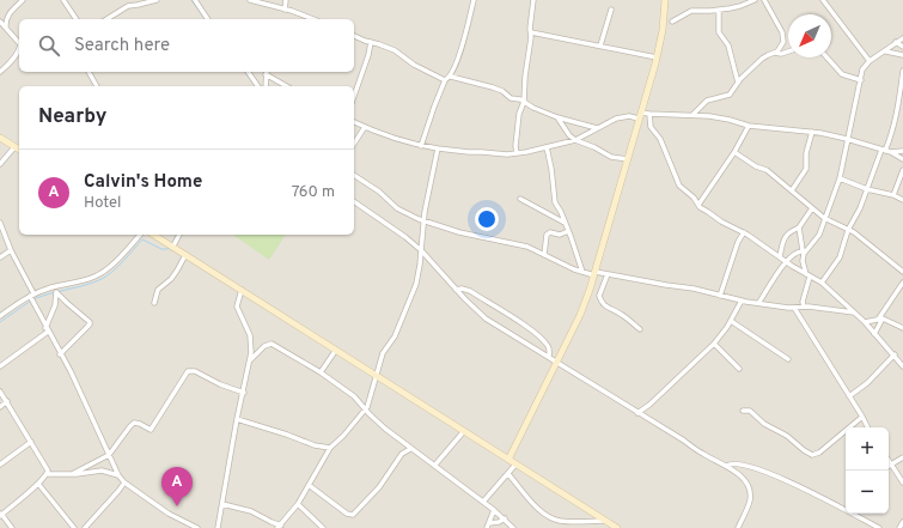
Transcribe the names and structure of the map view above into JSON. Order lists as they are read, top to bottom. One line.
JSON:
{"north":"bottom left","page":{"search":"Search here","heading":"Nearby","list":[{"mark":"A","name":"Calvin's Home","note":"Hotel","value":"760 m"}],"map_buttons":["+","−"],"pins":"A"}}
